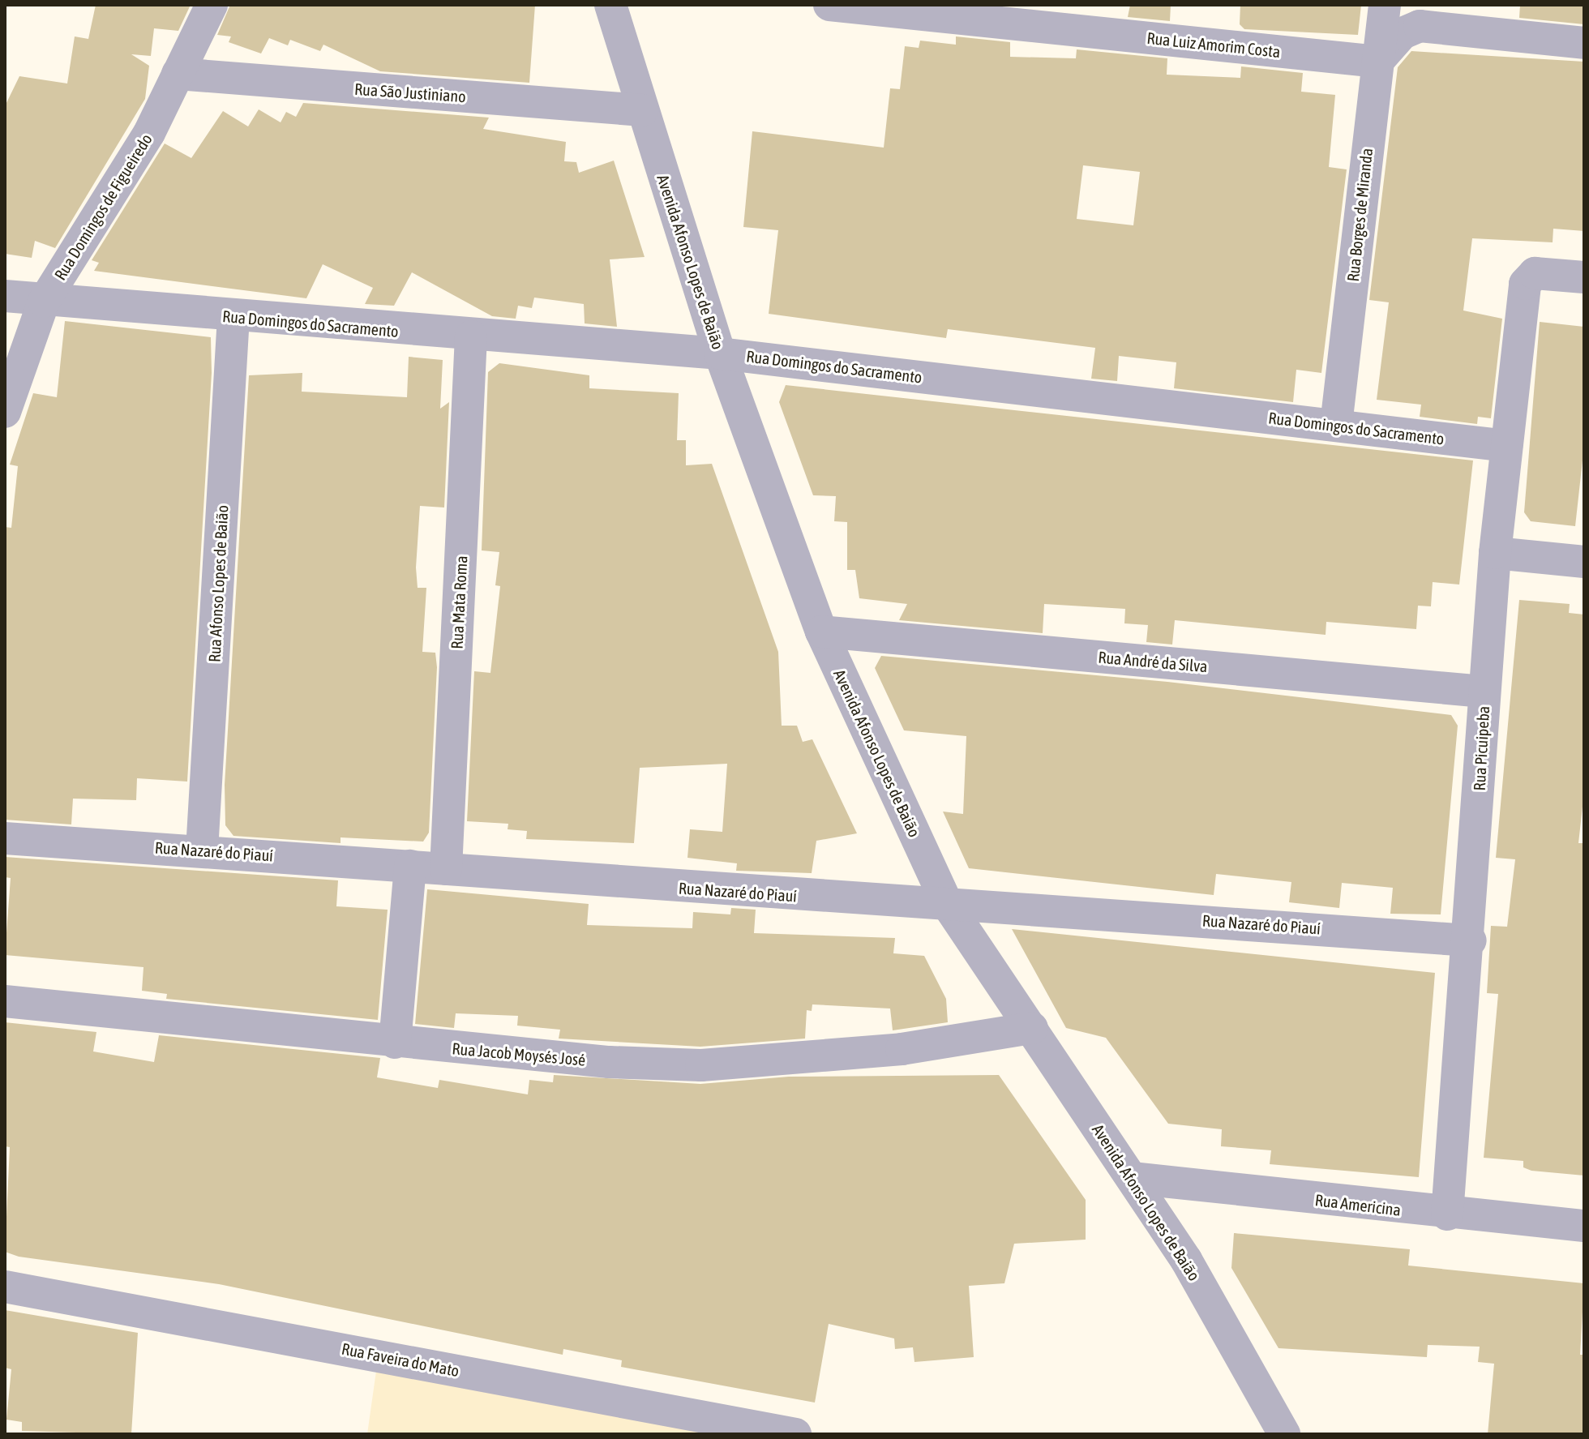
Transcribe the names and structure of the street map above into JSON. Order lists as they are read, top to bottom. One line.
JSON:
{"streets":{"street":["Rua Luiz Amorim Costa","Rua São Justiniano","Rua Domingos de Figueiredo","Rua Borges de Miranda","Avenida Afonso Lopes de Baião","Rua Domingos do Sacramento","Rua Afonso Lopes de Baião","Rua Mata Roma","Rua André da Silva","Rua Picuipeba","Rua Nazaré do Piauí","Rua Jacob Moysés José","Rua Americina","Rua Faveira do Mato"]},"crossings":[["Rua Luiz Amorim Costa","Rua Borges de Miranda"],["Rua São Justiniano","Rua Domingos de Figueiredo"],["Rua São Justiniano","Avenida Afonso Lopes de Baião"],["Rua Domingos de Figueiredo","Rua Domingos do Sacramento"],["Rua Borges de Miranda","Rua Domingos do Sacramento"],["Avenida Afonso Lopes de Baião","Rua Domingos do Sacramento"],["Avenida Afonso Lopes de Baião","Rua André da Silva"],["Avenida Afonso Lopes de Baião","Rua Nazaré do Piauí"],["Avenida Afonso Lopes de Baião","Rua Jacob Moysés José"],["Avenida Afonso Lopes de Baião","Rua Americina"],["Rua Domingos do Sacramento","Rua Afonso Lopes de Baião"],["Rua Domingos do Sacramento","Rua Mata Roma"],["Rua Domingos do Sacramento","Rua Picuipeba"],["Rua Afonso Lopes de Baião","Rua Nazaré do Piauí"],["Rua Mata Roma","Rua Nazaré do Piauí"],["Rua André da Silva","Rua Picuipeba"],["Rua Picuipeba","Rua Nazaré do Piauí"],["Rua Picuipeba","Rua Americina"]]}
